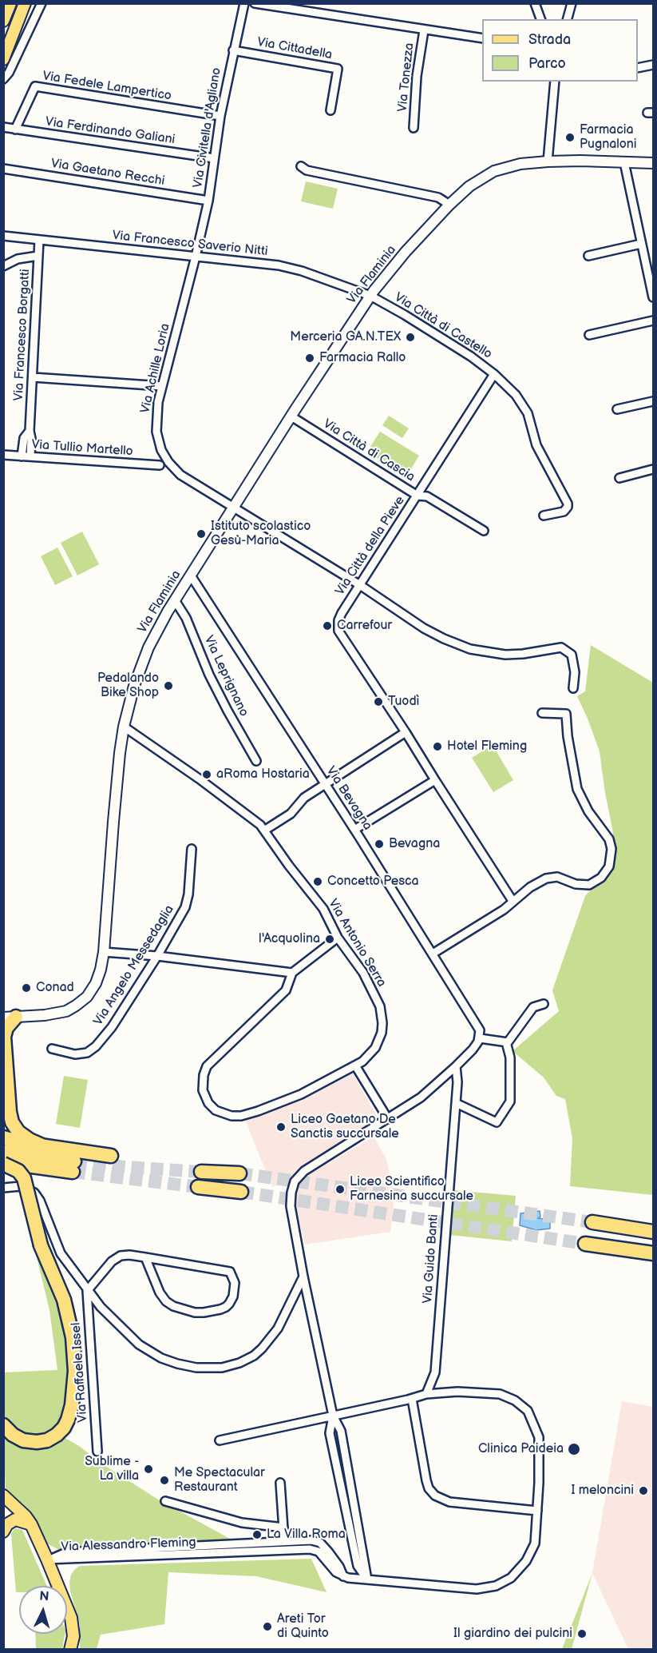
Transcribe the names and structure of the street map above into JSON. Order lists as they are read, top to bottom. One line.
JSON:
{"streets":{"street":["Via Cittadella","Via Tonezza","Via Fedele Lampertico","Via Civitella d'Agliano","Via Ferdinando Galiani","Via Gaetano Recchi","Via Francesco Saverio Nitti","Via Flaminia","Via Città di Castello","Via Francesco Borgatti","Via Achille Loria","Via Tullio Martello","Via Città di Cascia","Via Città della Pieve","Via Leprignano","Via Bevagna","Via Antonio Serra","Via Angelo Messedaglia","Via Guido Banti","Via Raffaele Issel","Via Alessandro Fleming"]},"crossings":[["Via Cittadella","Via Civitella d'Agliano"],["Via Fedele Lampertico","Via Civitella d'Agliano"],["Via Fedele Lampertico","Via Ferdinando Galiani"],["Via Civitella d'Agliano","Via Ferdinando Galiani"],["Via Civitella d'Agliano","Via Gaetano Recchi"],["Via Civitella d'Agliano","Via Francesco Saverio Nitti"],["Via Civitella d'Agliano","Via Achille Loria"],["Via Francesco Saverio Nitti","Via Flaminia"],["Via Francesco Saverio Nitti","Via Città di Castello"],["Via Francesco Saverio Nitti","Via Francesco Borgatti"],["Via Francesco Saverio Nitti","Via Achille Loria"],["Via Flaminia","Via Città di Castello"],["Via Flaminia","Via Achille Loria"],["Via Flaminia","Via Città di Cascia"],["Via Flaminia","Via Leprignano"],["Via Flaminia","Via Bevagna"],["Via Flaminia","Via Antonio Serra"],["Via Città di Castello","Via Città della Pieve"],["Via Francesco Borgatti","Via Tullio Martello"],["Via Achille Loria","Via Città della Pieve"],["Via Città di Cascia","Via Città della Pieve"]],"places":["Farmacia Pugnaloni","Merceria GA.N.TEX","Farmacia Rallo","Istituto scolastico Gesù-Maria","Carrefour","Pedalando Bike Shop","Tuodì","Hotel Fleming","aRoma Hostaria","Bevagna","Concetto Pesca","l'Acquolina","Conad","Liceo Gaetano De Sanctis succursale","Liceo Scientifico Farnesina succursale","Clinica Paideia","Sublime - La villa","Me Spectacular Restaurant","I meloncini","La Villa Roma","Areti Tor di Quinto","Il giardino dei pulcini"],"legend":["Strada","Parco"],"north":"top"}
